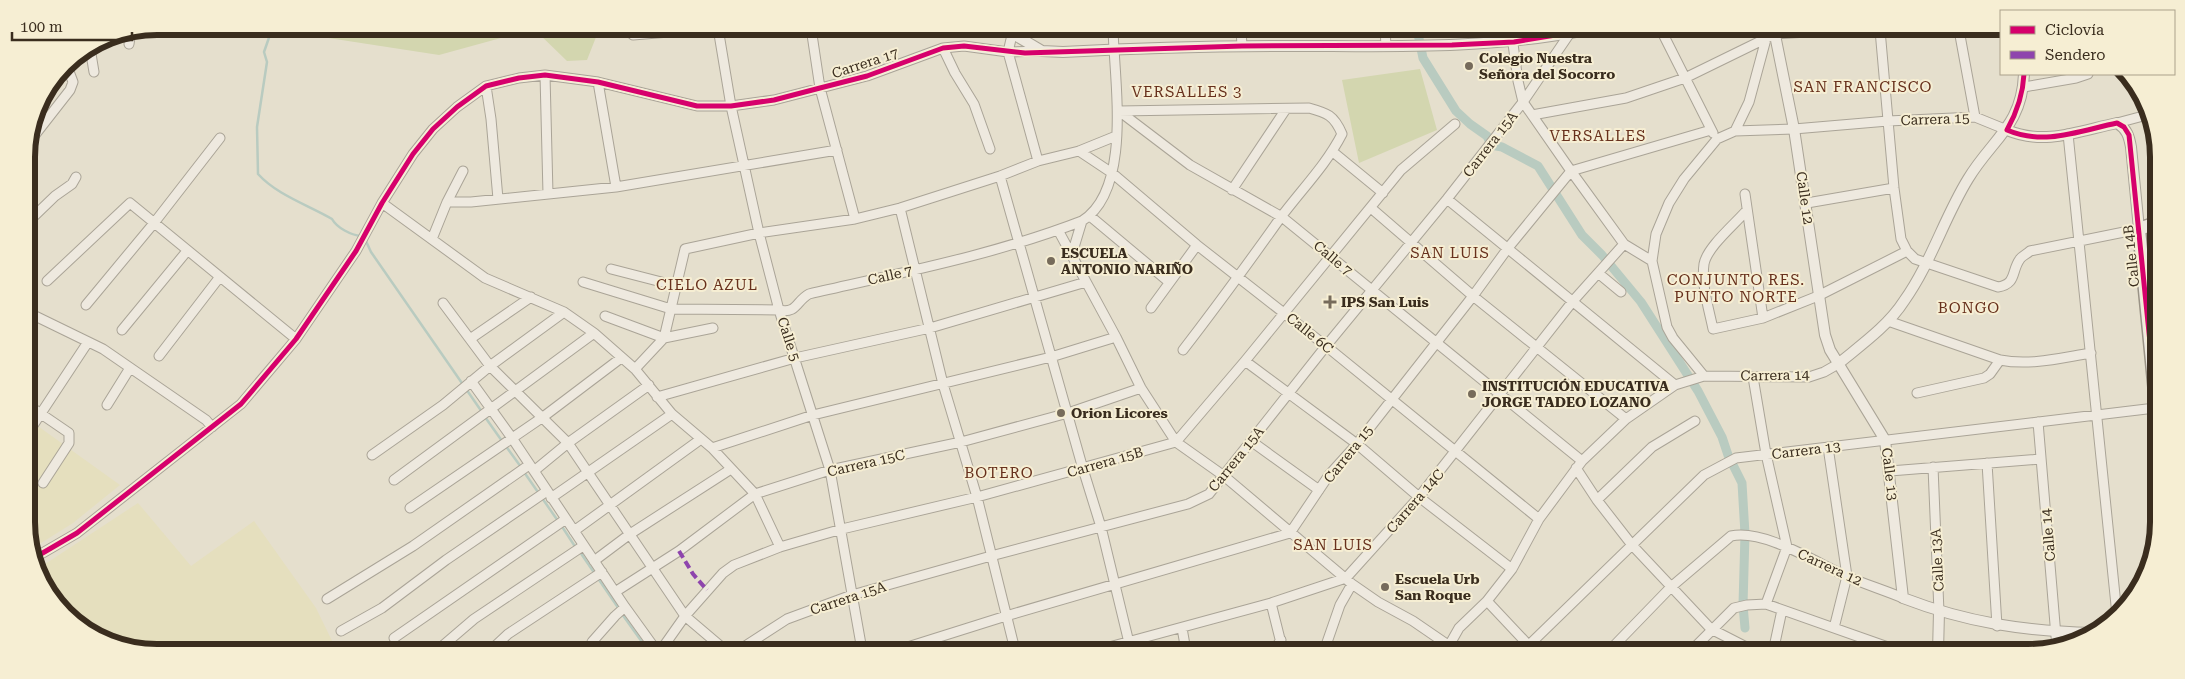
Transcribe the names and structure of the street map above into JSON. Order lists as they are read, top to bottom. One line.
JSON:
{"streets":{"main road":["Calle 14B"],"street":["Carrera 17","Carrera 15","Carrera 15A","Calle 12","Calle 7","Calle 6C","Calle 5","Carrera 14","Carrera 13","Carrera 15B","Carrera 15C","Calle 13","Carrera 14C","Calle 14","Calle 13A","Carrera 12"]},"crossings":[["Carrera 17","Calle 7"],["Carrera 17","Calle 5"],["Carrera 15","Calle 12"],["Carrera 15","Calle 14B"],["Carrera 15","Calle 7"],["Carrera 15","Calle 6C"],["Carrera 15A","Calle 7"],["Carrera 15A","Calle 6C"],["Carrera 15A","Calle 5"],["Calle 12","Carrera 14"],["Calle 12","Calle 13"],["Calle 7","Calle 6C"],["Calle 7","Calle 5"],["Calle 7","Carrera 14"],["Calle 7","Carrera 13"],["Calle 7","Carrera 14C"],["Calle 7","Carrera 12"],["Calle 6C","Carrera 14"],["Calle 6C","Carrera 14C"],["Calle 5","Carrera 15B"],["Calle 5","Carrera 15C"],["Carrera 14","Calle 13"],["Carrera 13","Calle 13"],["Carrera 13","Calle 14"],["Calle 13","Carrera 12"],["Calle 14","Carrera 12"],["Calle 13A","Carrera 12"]],"districts":["SAN FRANCISCO","VERSALLES 3","VERSALLES","SAN LUIS","CONJUNTO RES. PUNTO NORTE","CIELO AZUL","BONGO","BOTERO","SAN LUIS"],"places":{"other":["Colegio Nuestra Señora del Socorro","ESCUELA ANTONIO NARIÑO","INSTITUCIÓN EDUCATIVA JORGE TADEO LOZANO","Orion Licores","Escuela Urb San Roque"],"health":["IPS San Luis"]},"legend":["Ciclovía","Sendero"],"scale_bar":"100 m"}
